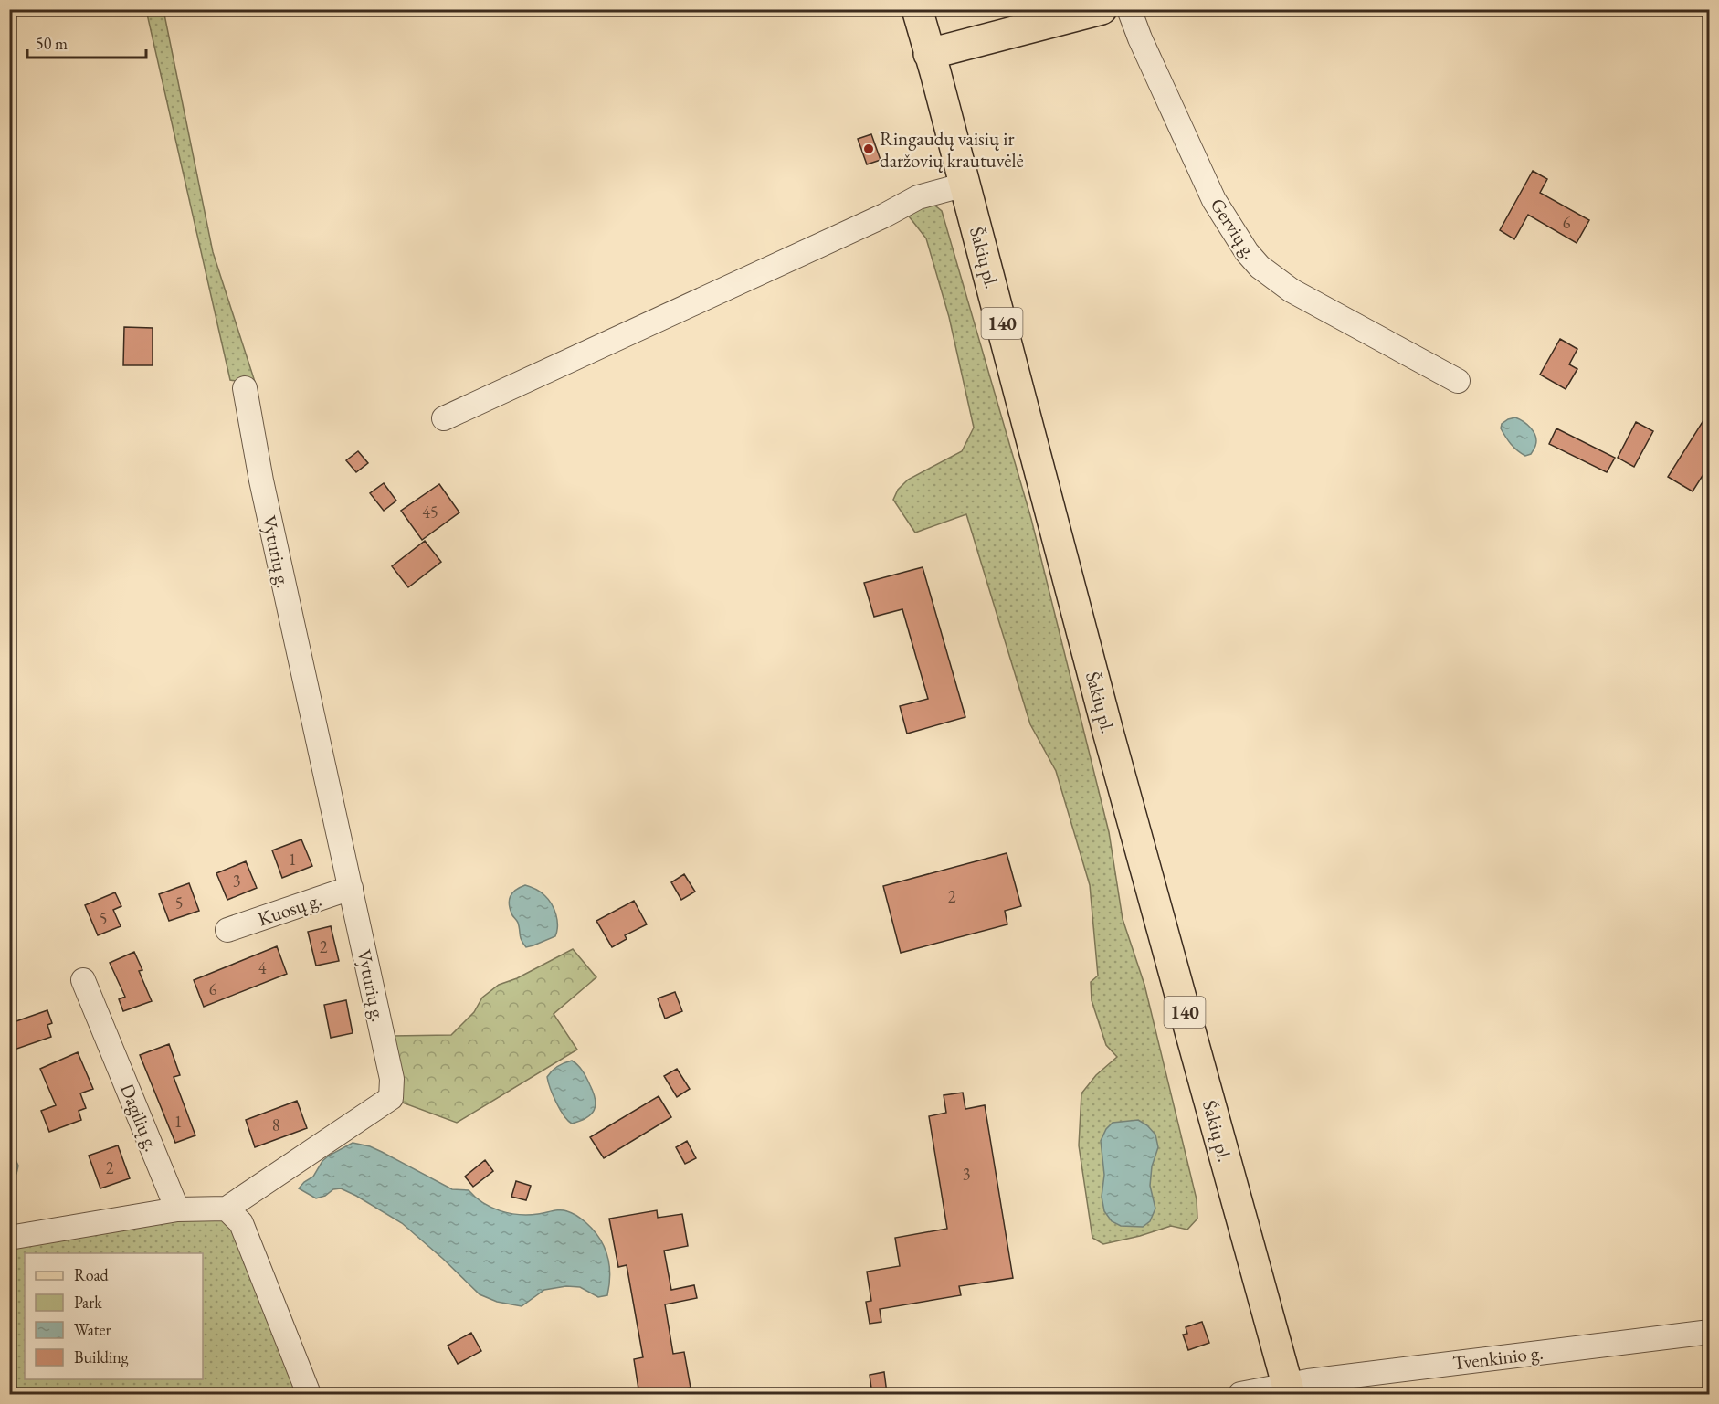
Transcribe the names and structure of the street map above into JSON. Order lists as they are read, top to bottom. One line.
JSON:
{"streets":{"main road":["Šakių pl.","140"],"street":["Gervių g.","Vyturių g.","Kuosų g.","Dagilių g.","Tvenkinio g."]},"crossings":[["Šakių pl.","Tvenkinio g."],["Vyturių g.","Kuosų g."]],"places":["Ringaudų vaisių ir daržovių krautuvėlė"],"house_numbers":["6","45","1","3","2","5","5","2","4","6","1","8","2","3"],"legend":["Road","Park","Water","Building"],"scale_bar":"50 m"}
